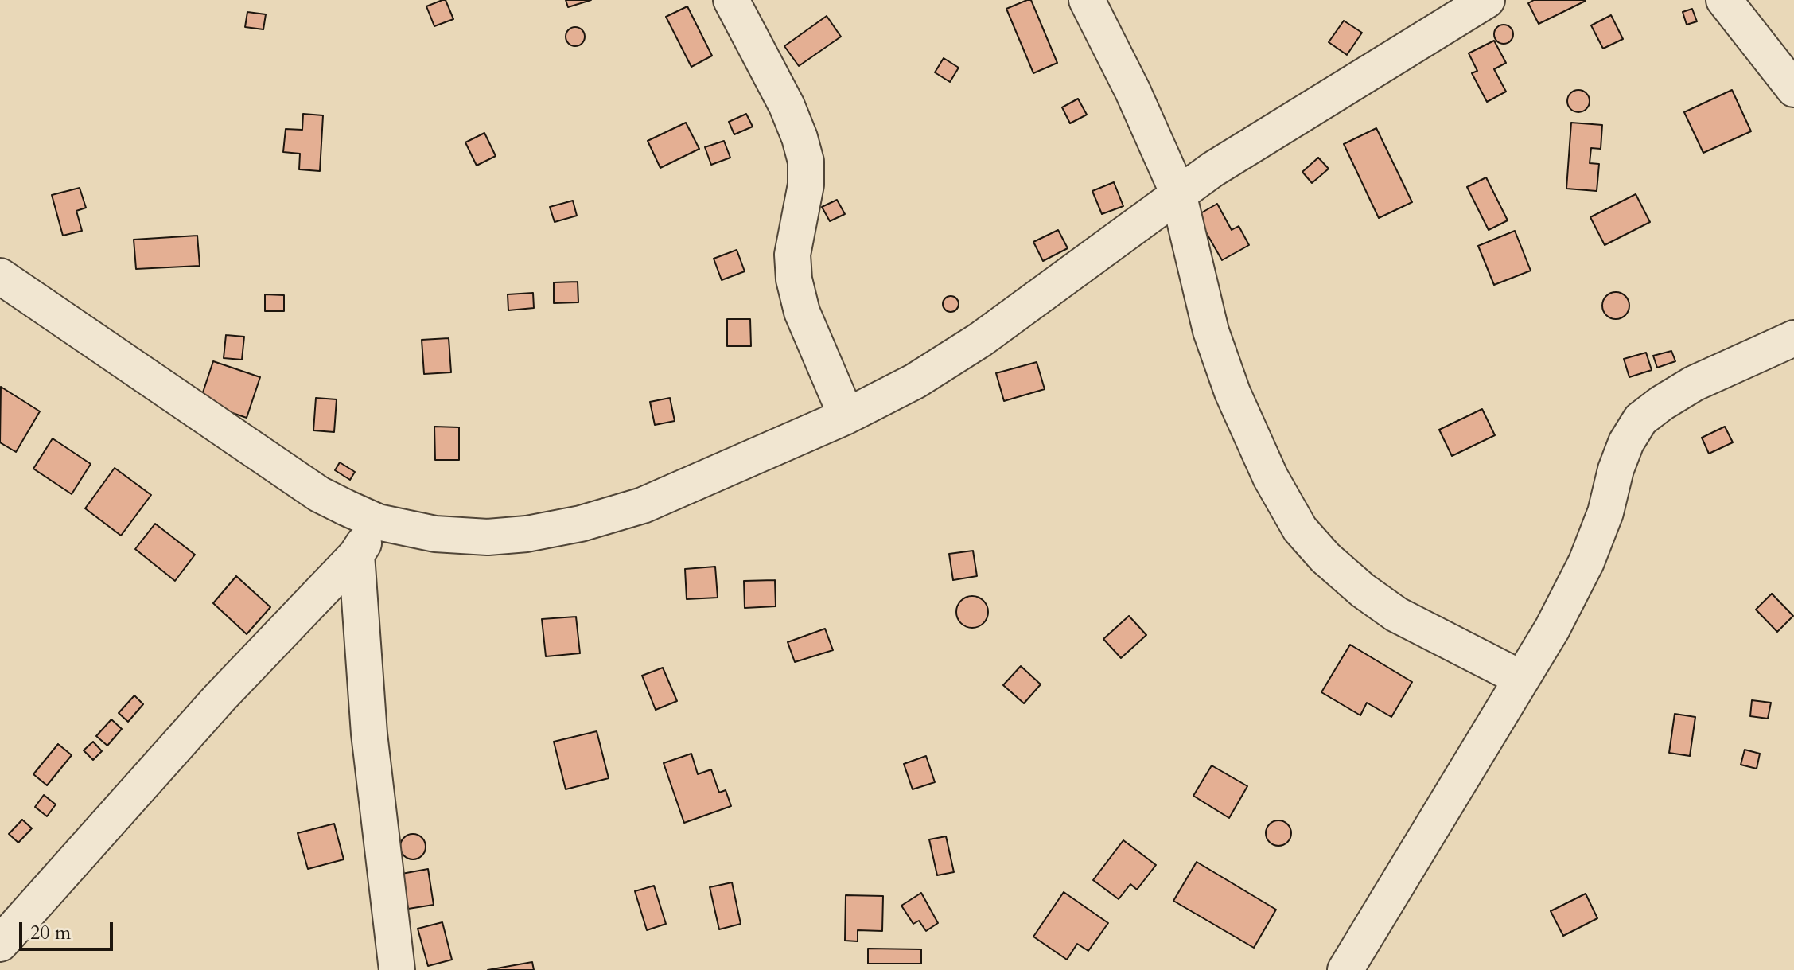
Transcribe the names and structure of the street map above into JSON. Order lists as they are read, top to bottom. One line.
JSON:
{"scale_bar":"20 m"}
